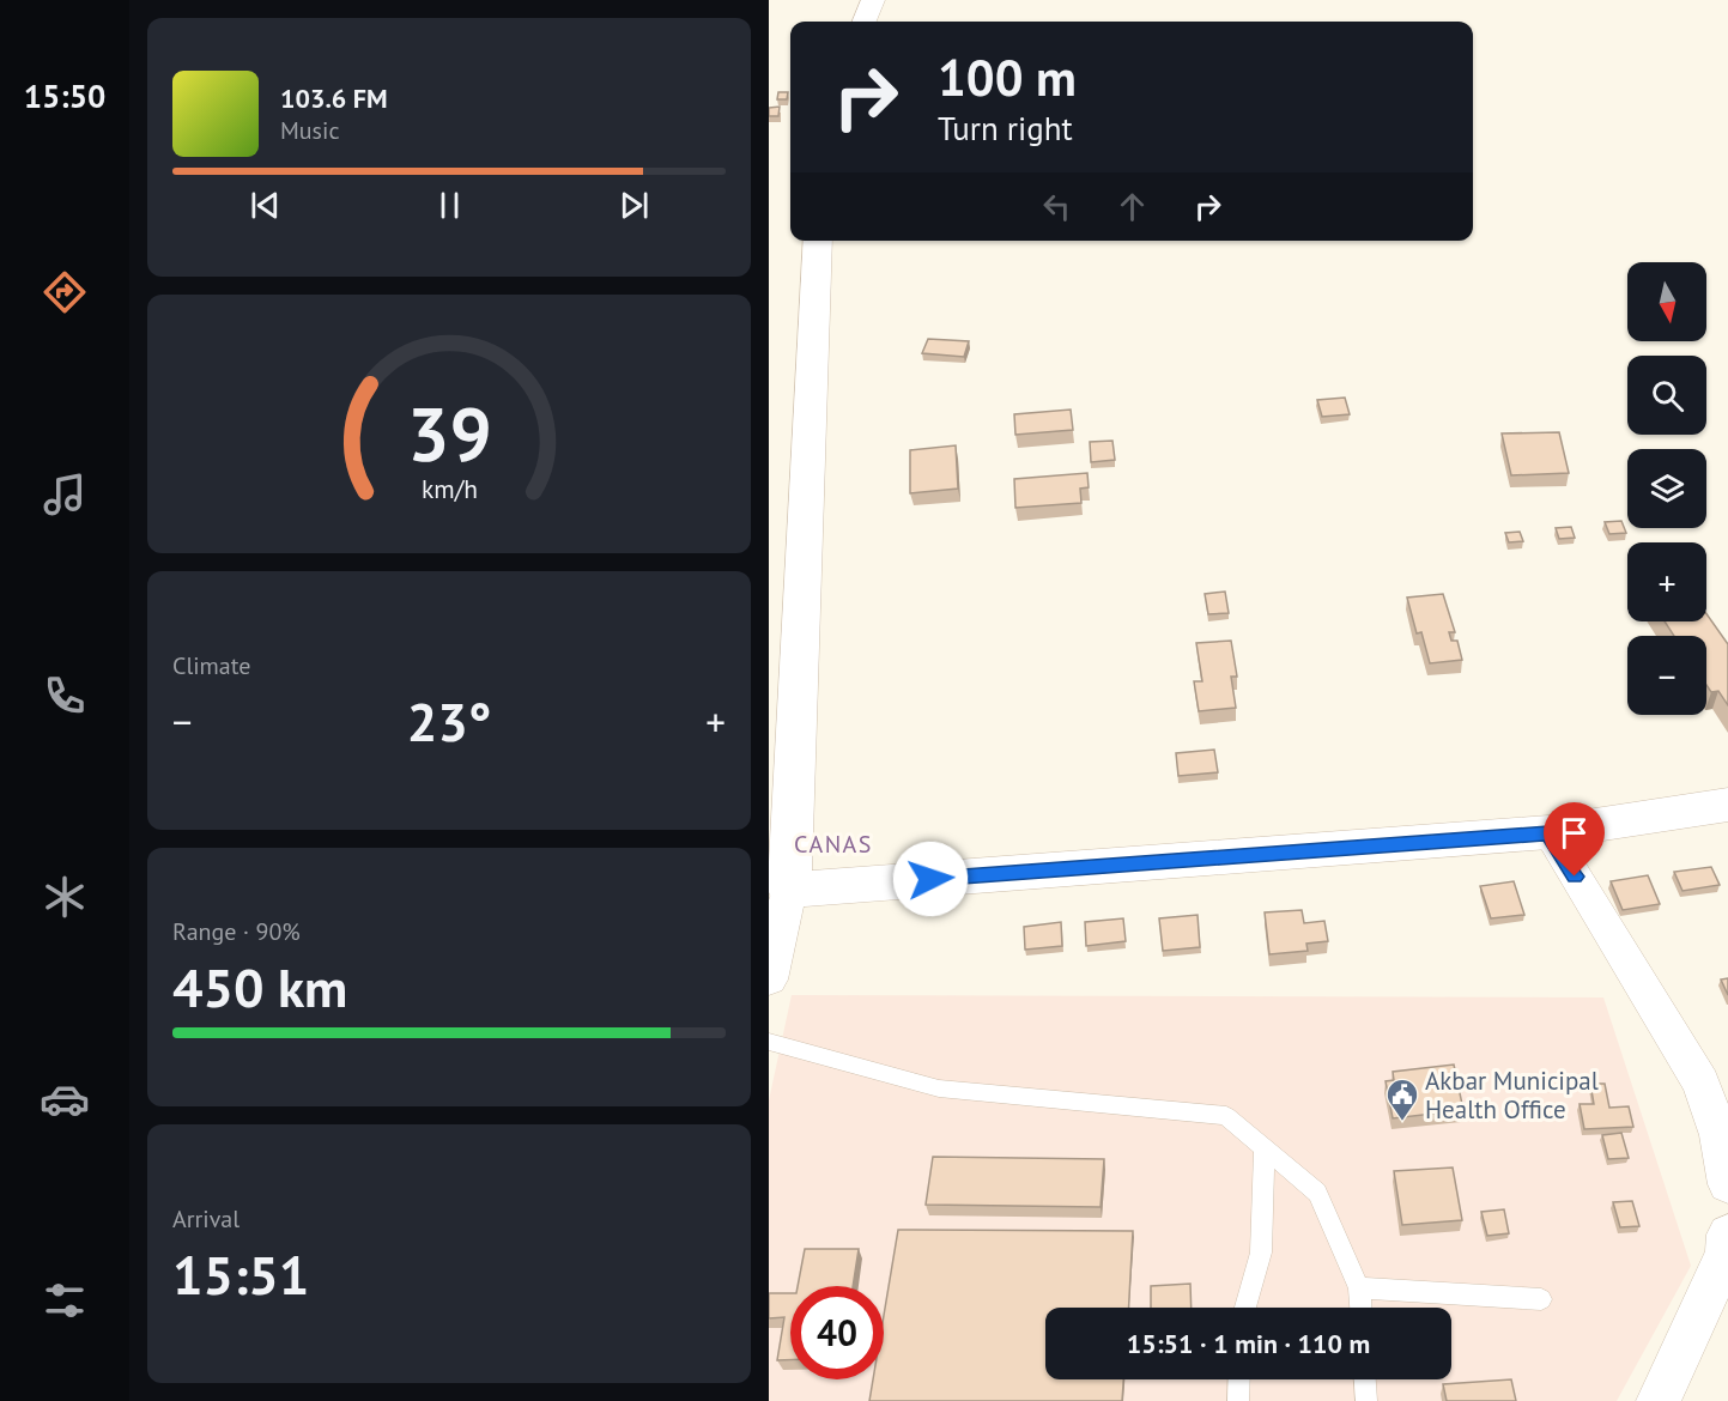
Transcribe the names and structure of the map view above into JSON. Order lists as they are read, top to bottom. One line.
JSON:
{"districts":["CANAS"],"places":{"public building":["Akbar Municipal Health Office"]},"north":"bottom","page":{"tabs":"15:50","turn":["100 m","Turn right"],"song":["103.6 FM","Music"],"map_buttons":["+","−"],"tile":["Climate",["Range · 90%","450 km"],["Arrival","15:51"]],"heat":["−","23°","+"],"limit":"40","trip":"15:51 · 1 min · 110 m","gauge":["39","km/h"]}}
